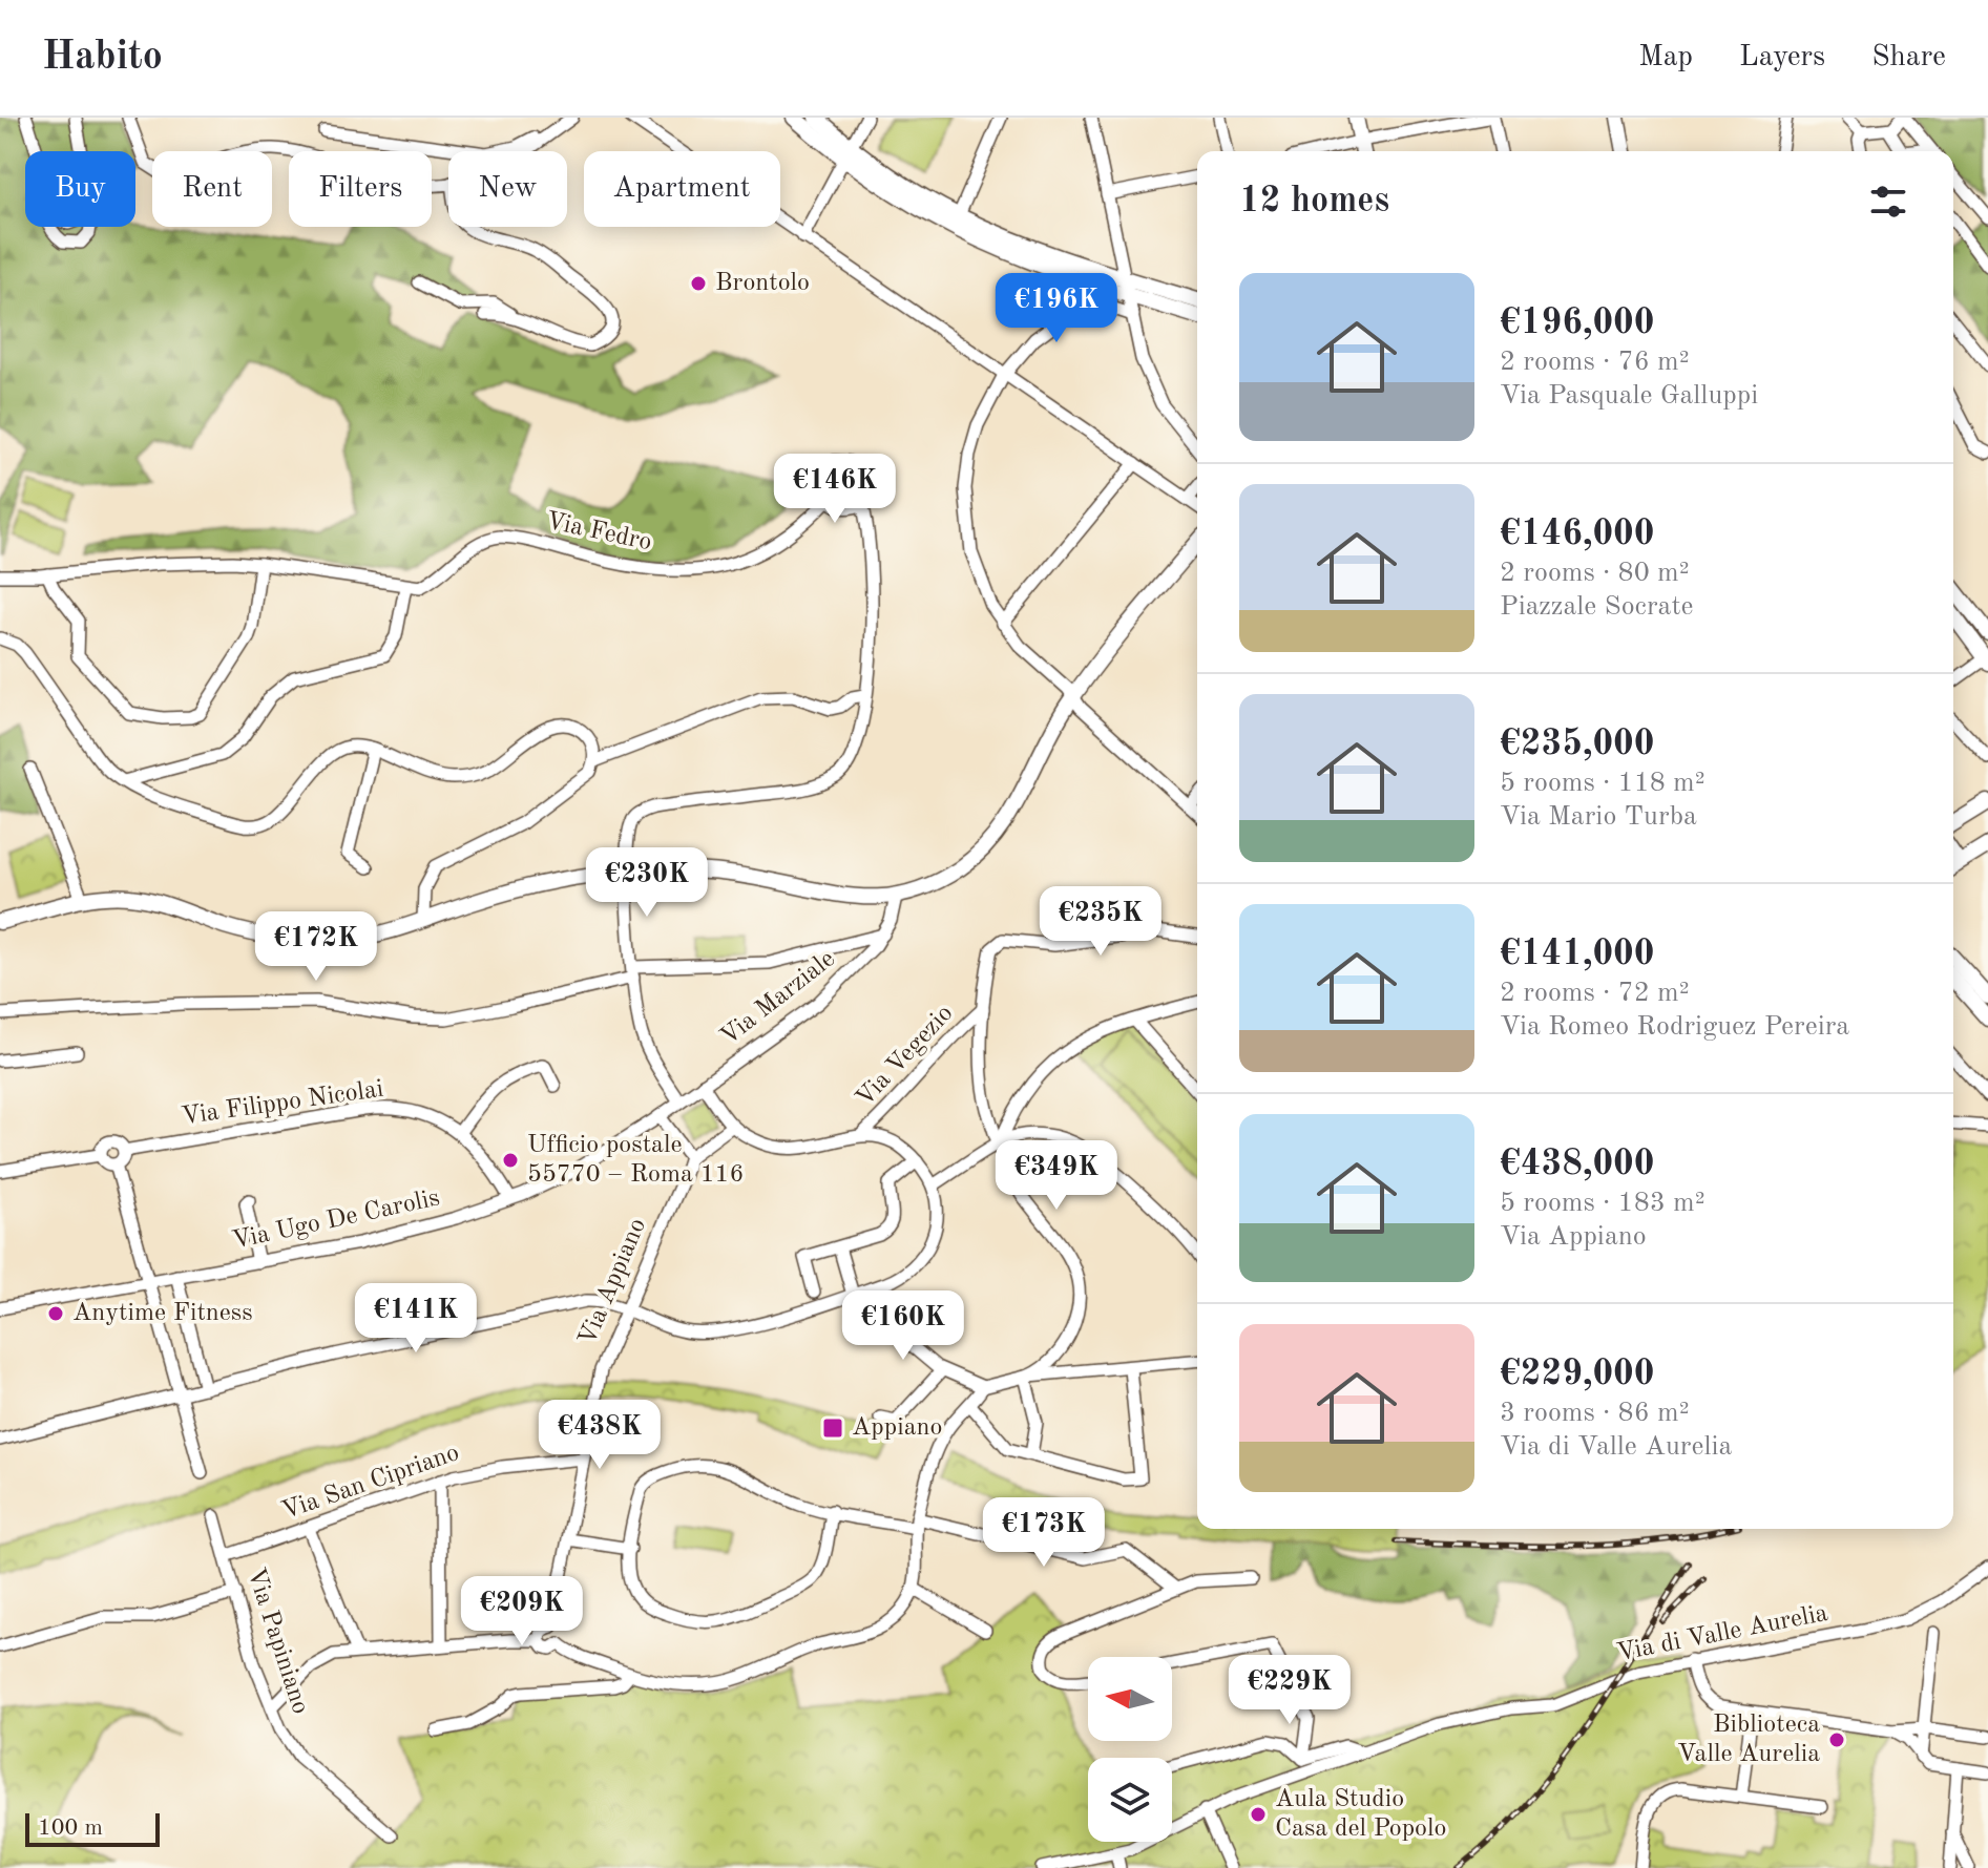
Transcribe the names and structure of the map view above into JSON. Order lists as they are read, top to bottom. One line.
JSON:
{"streets":{"street":["Via Fedro","Via Marziale","Via Vegezio","Via Filippo Nicolai","Via Ugo De Carolis","Via Appiano","Via San Cipriano","Via di Valle Aurelia","Via Papiniano"]},"crossings":[["Via Marziale","Via Ugo De Carolis"],["Via Filippo Nicolai","Via Ugo De Carolis"],["Via Appiano","Via San Cipriano"],["Via San Cipriano","Via Papiniano"]],"places":{"other":["Brontolo","Ufficio postale 55770 – Roma 116","Anytime Fitness","Biblioteca Valle Aurelia","Aula Studio Casa del Popolo"],"transit":["Appiano"]},"scale_bar":"100 m","north":"left","page":{"header":"Habito","nav":["Map","Layers","Share"],"chip":["Buy","Rent","Filters","New","Apartment"],"heading":"12 homes","list":[{"name":"€196,000","note":"2 rooms · 76 m² · Via Pasquale Galluppi"},{"name":"€146,000","note":"2 rooms · 80 m² · Piazzale Socrate"},{"name":"€235,000","note":"5 rooms · 118 m² · Via Mario Turba"},{"name":"€141,000","note":"2 rooms · 72 m² · Via Romeo Rodriguez Pereira"},{"name":"€438,000","note":"5 rooms · 183 m² · Via Appiano"},{"name":"€229,000","note":"3 rooms · 86 m² · Via di Valle Aurelia"}],"price":["€196K","€146K","€230K","€235K","€172K","€349K","€141K","€160K","€438K","€173K","€209K","€229K"],"scale":"100 m"}}
